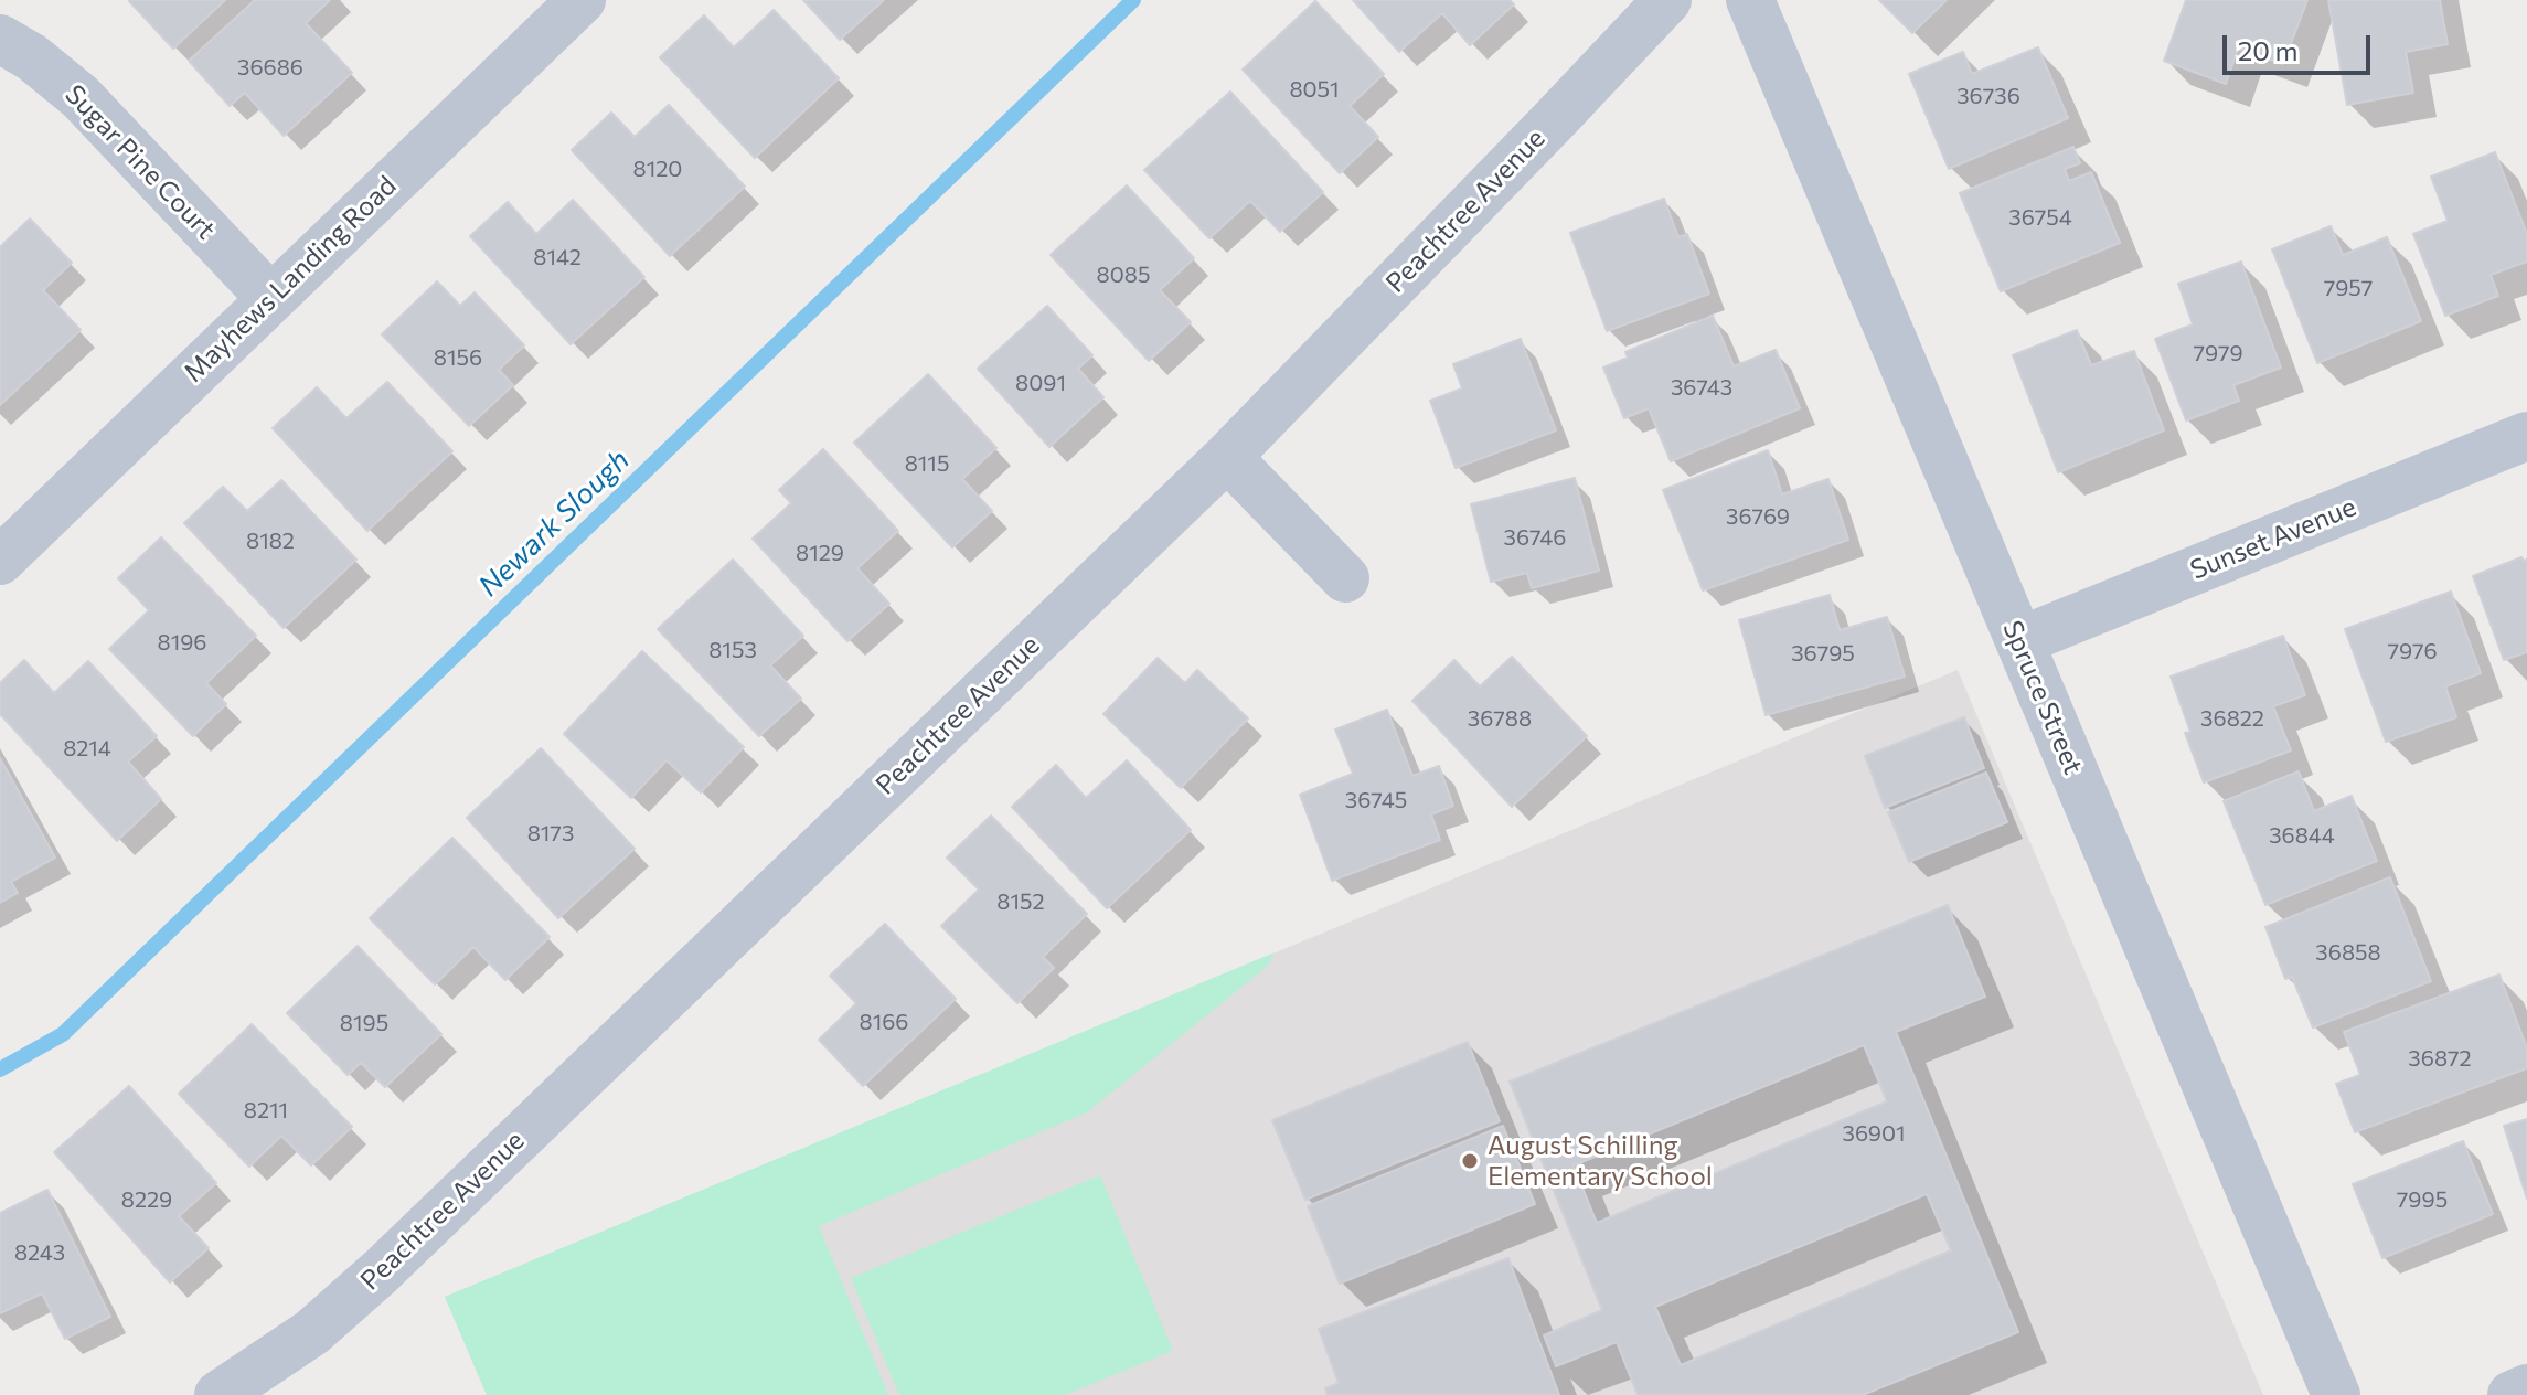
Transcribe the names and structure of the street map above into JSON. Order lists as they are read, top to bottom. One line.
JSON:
{"streets":{"street":["Sugar Pine Court","Peachtree Avenue","Mayhews Landing Road","Sunset Avenue","Spruce Street"]},"crossings":[["Sugar Pine Court","Mayhews Landing Road"],["Sunset Avenue","Spruce Street"]],"water":["Newark Slough"],"places":["August Schilling Elementary School"],"house_numbers":["36686","8051","36736","8120","36754","8142","8085","7957","7979","8156","8091","36743","8115","36769","36746","8182","8129","8196","8153","7976","36795","36788","36822","8214","36745","8173","36844","8152","36858","8166","8195","36872","8211","36901","8229","7995","8243"],"scale_bar":"20 m"}
